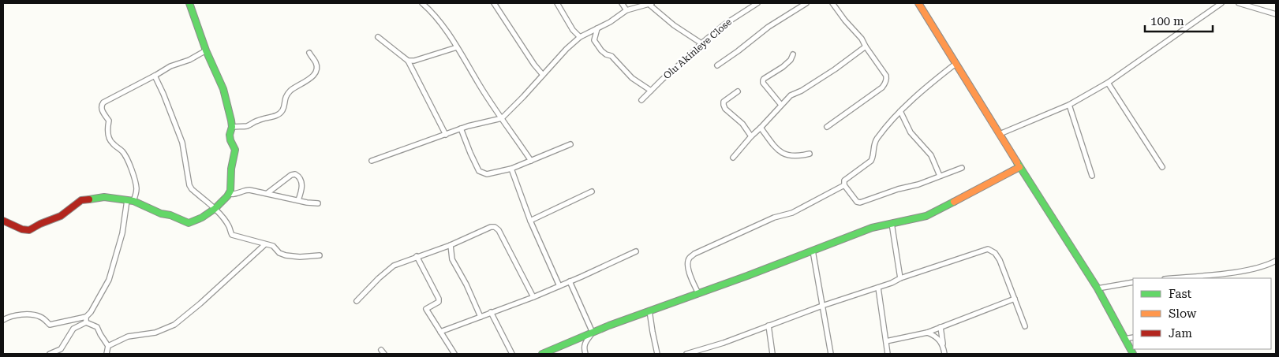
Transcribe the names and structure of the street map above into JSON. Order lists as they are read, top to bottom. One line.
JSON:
{"streets":{"street":["Olu Akinleye Close"]},"legend":["Fast","Slow","Jam"],"scale_bar":"100 m"}
